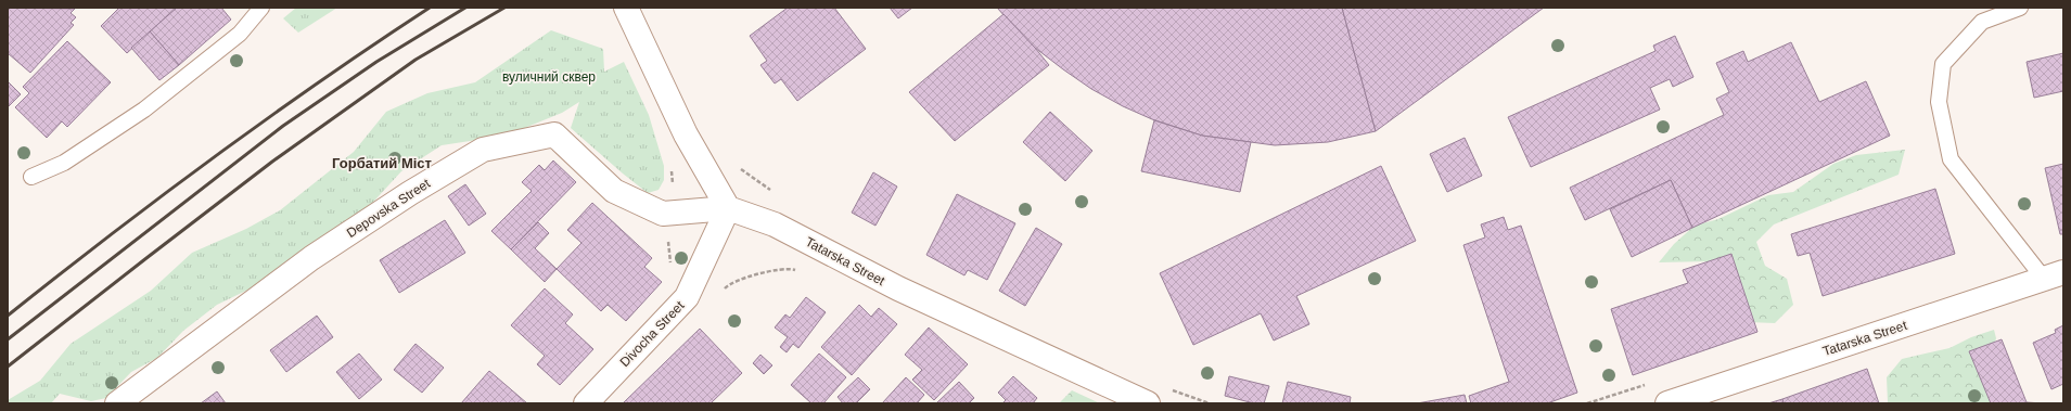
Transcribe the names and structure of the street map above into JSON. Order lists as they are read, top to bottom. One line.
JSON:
{"streets":{"main road":["Depovska Street","Tatarska Street","Divocha Street"]},"crossings":[["Depovska Street","Tatarska Street"],["Depovska Street","Divocha Street"],["Tatarska Street","Divocha Street"]],"districts":["Горбатий Міст"],"parks":["вуличний сквер"]}
